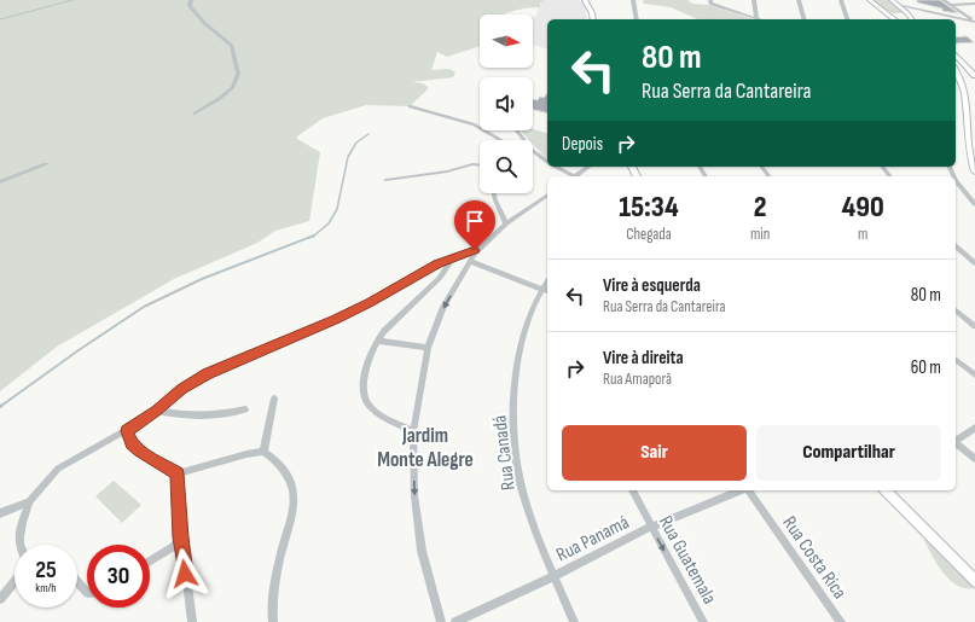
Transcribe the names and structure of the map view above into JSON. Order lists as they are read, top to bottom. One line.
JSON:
{"streets":{"street":["Rua Canadá","Rua Panamá","Rua Costa Rica","Rua Guatemala"]},"crossings":[["Rua Canadá","Rua Panamá"],["Rua Panamá","Rua Guatemala"]],"one_way":["Rua Guatemala"],"districts":["Jardim Monte Alegre"],"north":"right","page":{"turn":["80 m","Rua Serra da Cantareira"],"then":"Depois","eta":["15:34","Chegada","2","min","490","m"],"list":[{"name":"Vire à esquerda","note":"Rua Serra da Cantareira","value":"80 m"},{"name":"Vire à direita","note":"Rua Amaporã","value":"60 m"}],"buttons":["Sair","Compartilhar"],"speed":"25 km/h","limit":"30"}}
